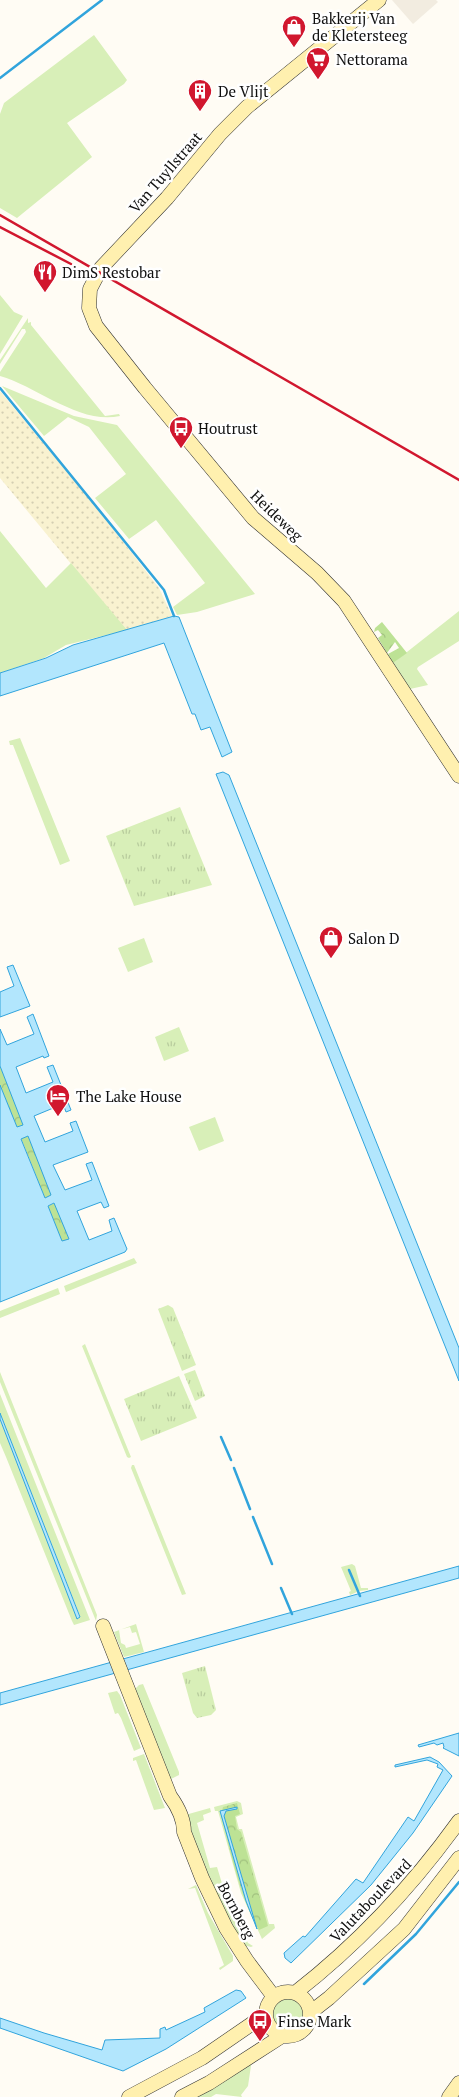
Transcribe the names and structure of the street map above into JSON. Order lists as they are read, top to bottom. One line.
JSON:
{"streets":{"street":["Van Tuyllstraat","Heideweg","Valutaboulevard","Bornberg"]},"crossings":[["Van Tuyllstraat","Heideweg"],["Valutaboulevard","Bornberg"]],"places":{"shop":["Bakkerij Van de Kletersteeg","Salon D"],"supermarket":["Nettorama"],"building":["De Vlijt"],"restaurant":["DimS Restobar"],"bus stop":["Houtrust","Finse Mark"],"hotel":["The Lake House"]}}
